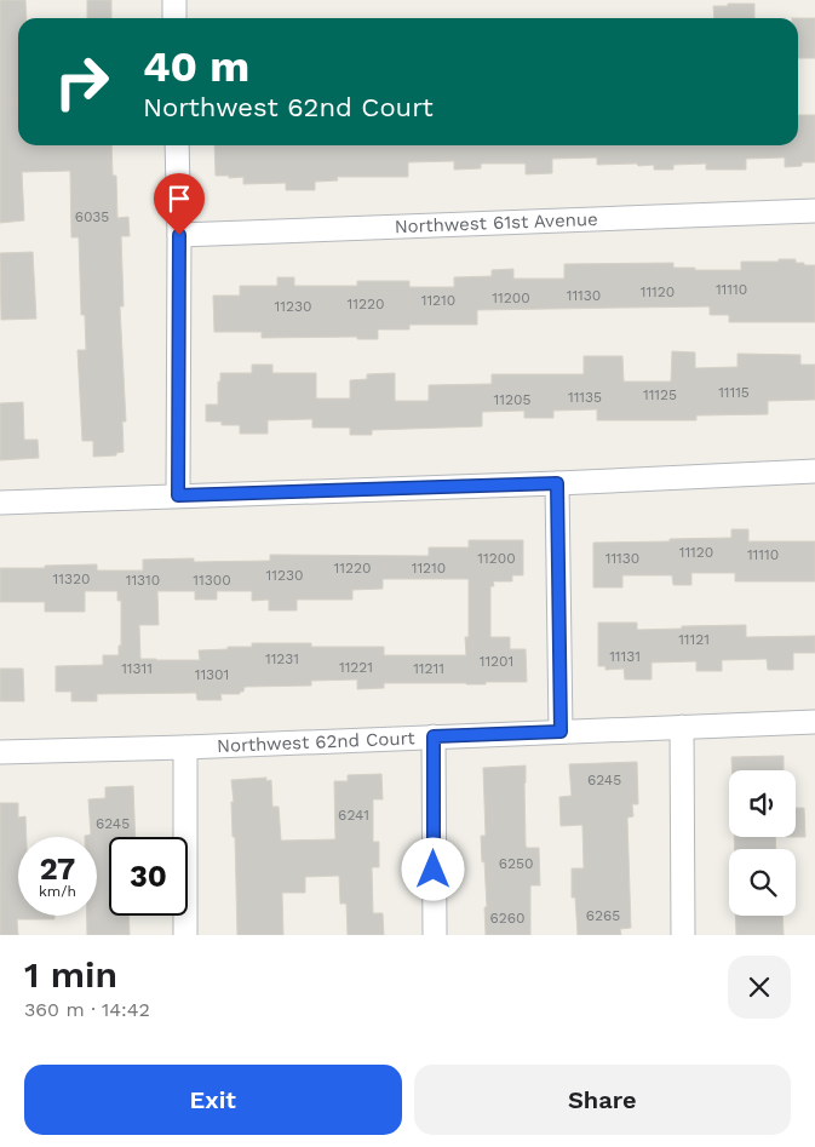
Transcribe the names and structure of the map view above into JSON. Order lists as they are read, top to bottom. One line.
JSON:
{"streets":{"street":["Northwest 61st Avenue","Northwest 62nd Court"]},"house_numbers":["6035","11110","11120","11130","11200","11210","11220","11230","11115","11125","11135","11205","11120","11110","11200","11130","11220","11210","11230","11320","11310","11300","11121","11131","11231","11201","11221","11311","11211","11301","6245","6241","6245","6250","6265","6260"],"page":{"turn":["40 m","Northwest 62nd Court"],"speed":"27 km/h","limit":"30","heading":["1 min","360 m · 14:42"],"buttons":["Exit","Share"]}}
